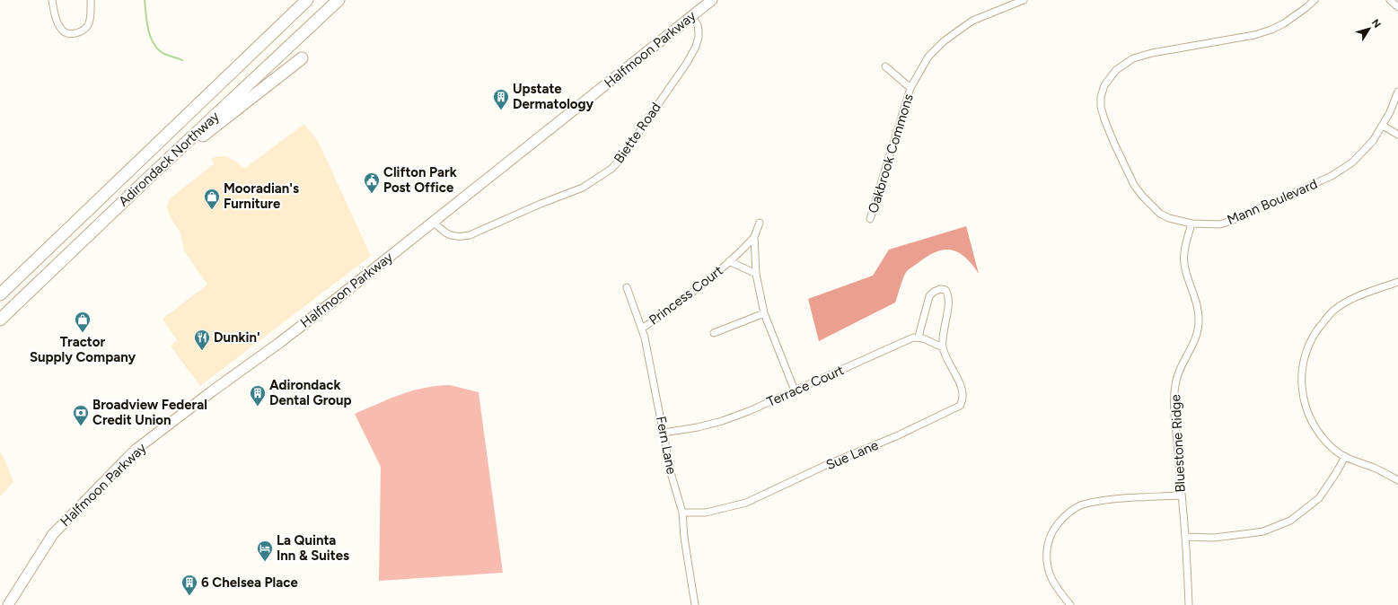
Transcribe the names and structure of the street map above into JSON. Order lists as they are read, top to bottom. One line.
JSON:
{"streets":{"highway":["Adirondack Northway"],"main road":["Halfmoon Parkway"],"street":["Biette Road","Oakbrook Commons","Mann Boulevard","Princess Court","Terrace Court","Bluestone Ridge","Fern Lane","Sue Lane"]},"crossings":[["Halfmoon Parkway","Biette Road"],["Mann Boulevard","Bluestone Ridge"],["Princess Court","Terrace Court"],["Princess Court","Fern Lane"],["Terrace Court","Fern Lane"],["Fern Lane","Sue Lane"]],"places":{"building":["Upstate Dermatology","Adirondack Dental Group","6 Chelsea Place"],"public building":["Clifton Park Post Office"],"shop":["Mooradian's Furniture","Tractor Supply Company"],"restaurant":["Dunkin'"],"bank":["Broadview Federal Credit Union"],"hotel":["La Quinta Inn & Suites"]},"north":"top right"}
